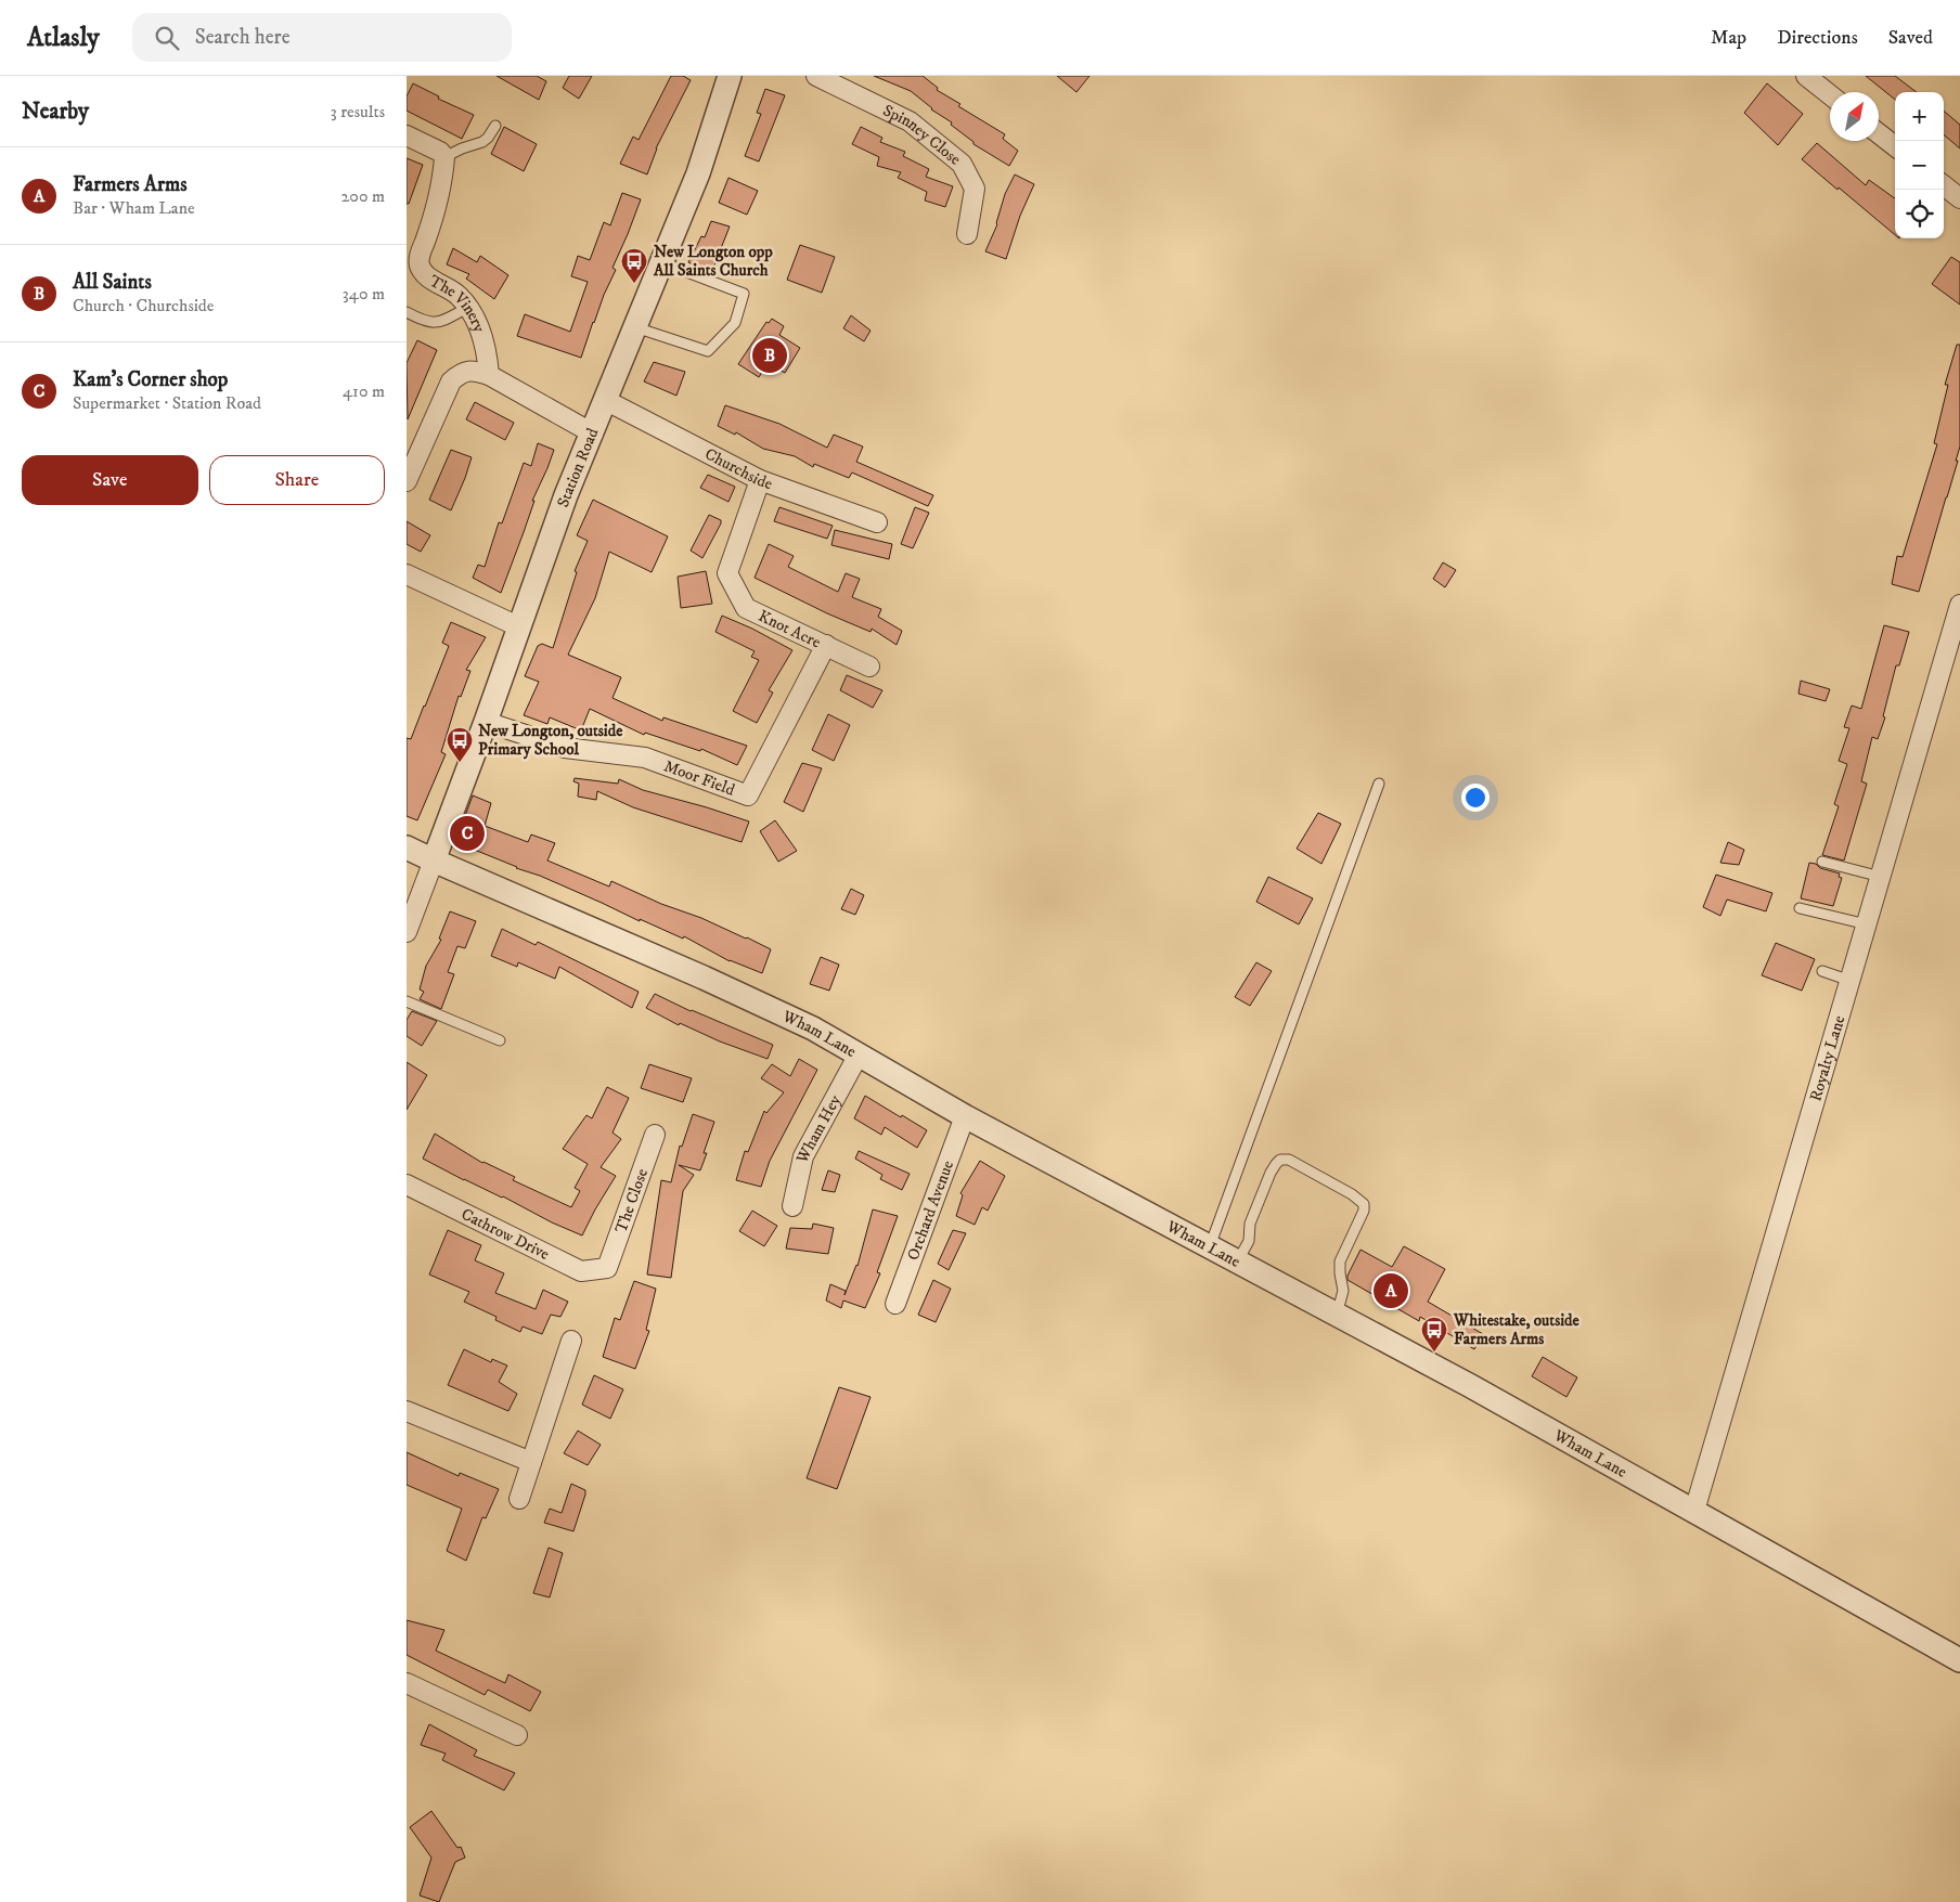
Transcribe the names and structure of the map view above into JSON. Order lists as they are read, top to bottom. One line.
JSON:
{"streets":{"street":["Spinney Close","The Vinery","Station Road","Churchside","Knot Acre","Moor Field","Wham Lane","Royalty Lane","Wham Hey","The Close","Orchard Avenue","Cathrow Drive"]},"crossings":[["Station Road","Churchside"],["Station Road","Moor Field"],["Station Road","Wham Lane"],["Churchside","Knot Acre"],["Knot Acre","Moor Field"],["Wham Lane","Royalty Lane"],["Wham Lane","Wham Hey"],["Wham Lane","Orchard Avenue"],["The Close","Cathrow Drive"]],"places":{"bus stop":["New Longton opp All Saints Church","New Longton, outside Primary School","Whitestake, outside Farmers Arms"]},"north":"top right","page":{"header":"Atlasly","search":"Search here","nav":["Map","Directions","Saved"],"heading":["Nearby","3 results"],"map_buttons":["+","−"],"list":[{"mark":"A","name":"Farmers Arms","note":"Bar · Wham Lane","value":"200 m"},{"mark":"B","name":"All Saints","note":"Church · Churchside","value":"340 m"},{"mark":"C","name":"Kam's Corner shop","note":"Supermarket · Station Road","value":"410 m"}],"pins":["B","C","A"],"buttons":["Save","Share"]}}
